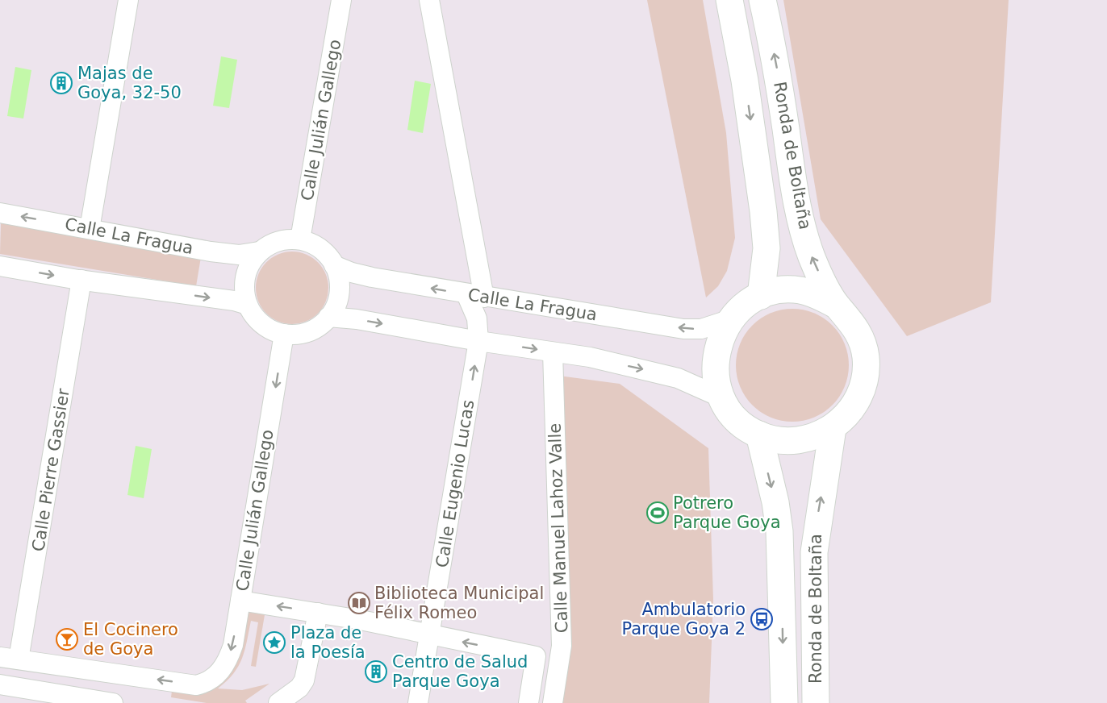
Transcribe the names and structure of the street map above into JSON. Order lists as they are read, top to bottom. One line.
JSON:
{"streets":{"main road":["Ronda de Boltaña"],"street":["Calle Julián Gallego","Calle La Fragua","Calle Pierre Gassier","Calle Eugenio Lucas","Calle Manuel Lahoz Valle"]},"crossings":[["Calle Julián Gallego","Calle La Fragua"],["Calle Julián Gallego","Calle Pierre Gassier"],["Ronda de Boltaña","Calle La Fragua"],["Calle La Fragua","Calle Eugenio Lucas"]],"one_way":["Calle Eugenio Lucas"],"places":{"building":["Majas de Goya, 32-50","Centro de Salud Parque Goya"],"sports":["Potrero Parque Goya"],"library":["Biblioteca Municipal Félix Romeo"],"bus stop":["Ambulatorio Parque Goya 2"],"bar":["El Cocinero de Goya"],"place":["Plaza de la Poesía"]}}
